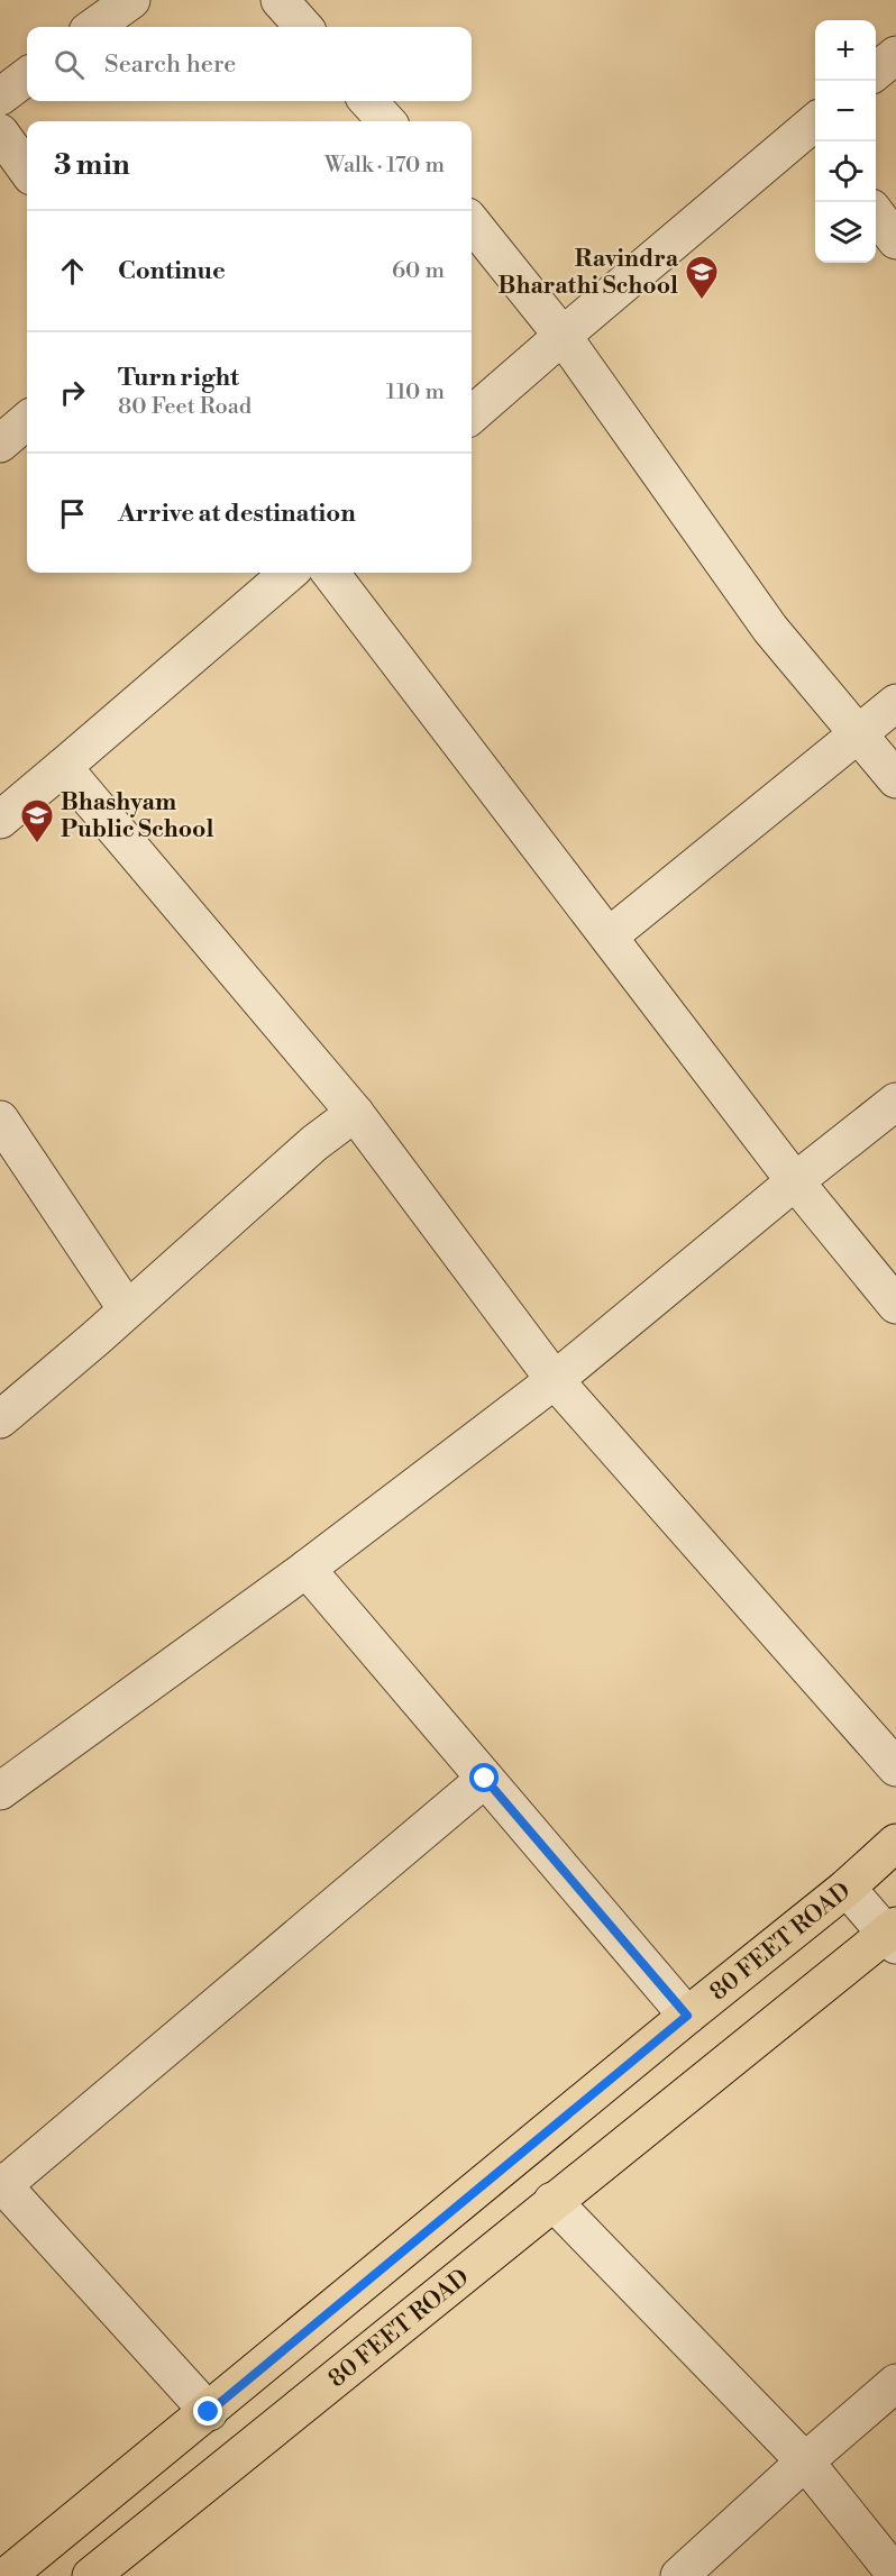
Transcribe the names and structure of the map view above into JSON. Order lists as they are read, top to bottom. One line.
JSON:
{"streets":{"main road":["80 FEET ROAD"]},"places":{"school or university":["Ravindra Bharathi School","Bhashyam Public School"]},"page":{"map_buttons":["+","−"],"search":"Search here","heading":["3 min","Walk · 170 m"],"list":[["Continue","60 m"],["Turn right","80 Feet Road","110 m"],"Arrive at destination"]}}
